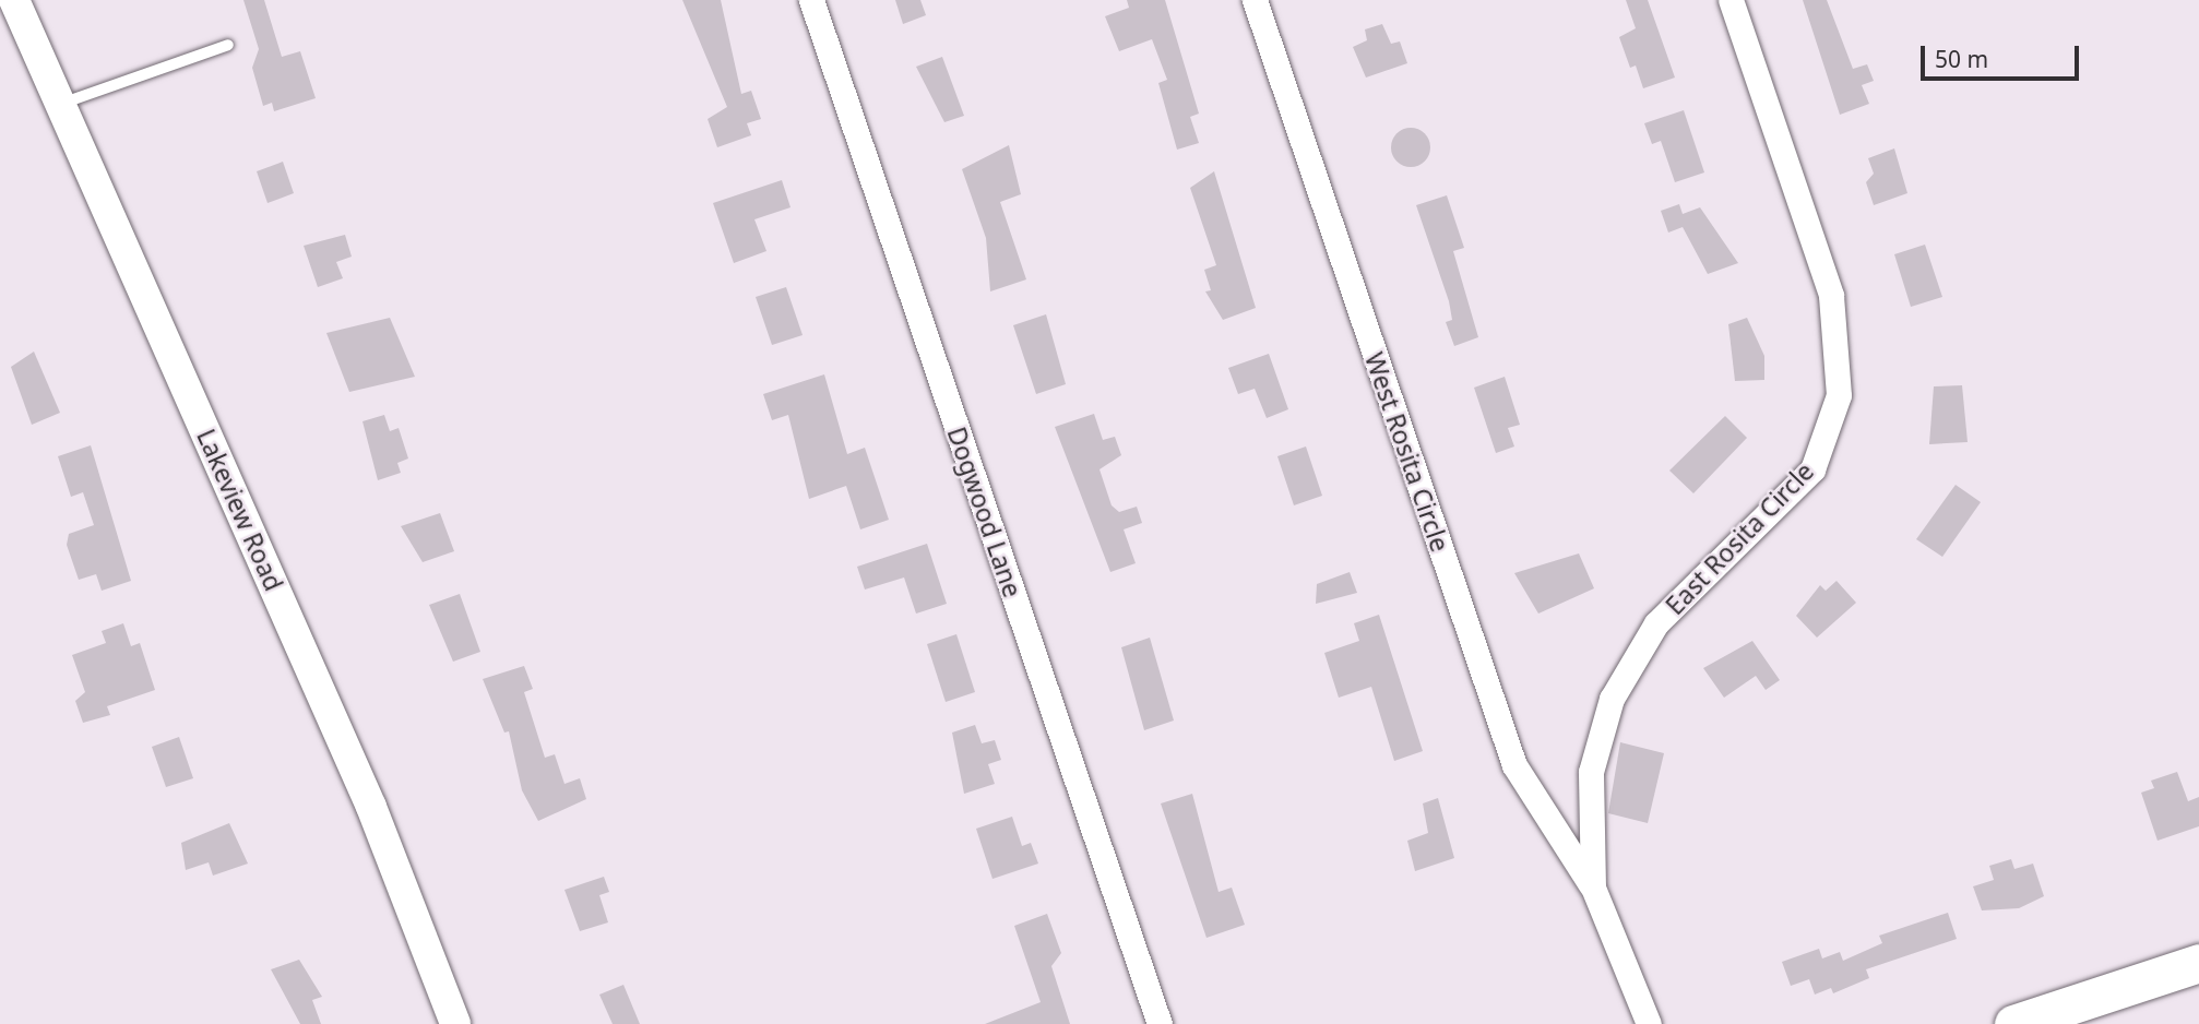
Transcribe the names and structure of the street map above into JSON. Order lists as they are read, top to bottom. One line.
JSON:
{"streets":{"street":["West Rosita Circle","Lakeview Road","Dogwood Lane","East Rosita Circle"]},"crossings":[["West Rosita Circle","East Rosita Circle"]],"scale_bar":"50 m"}
